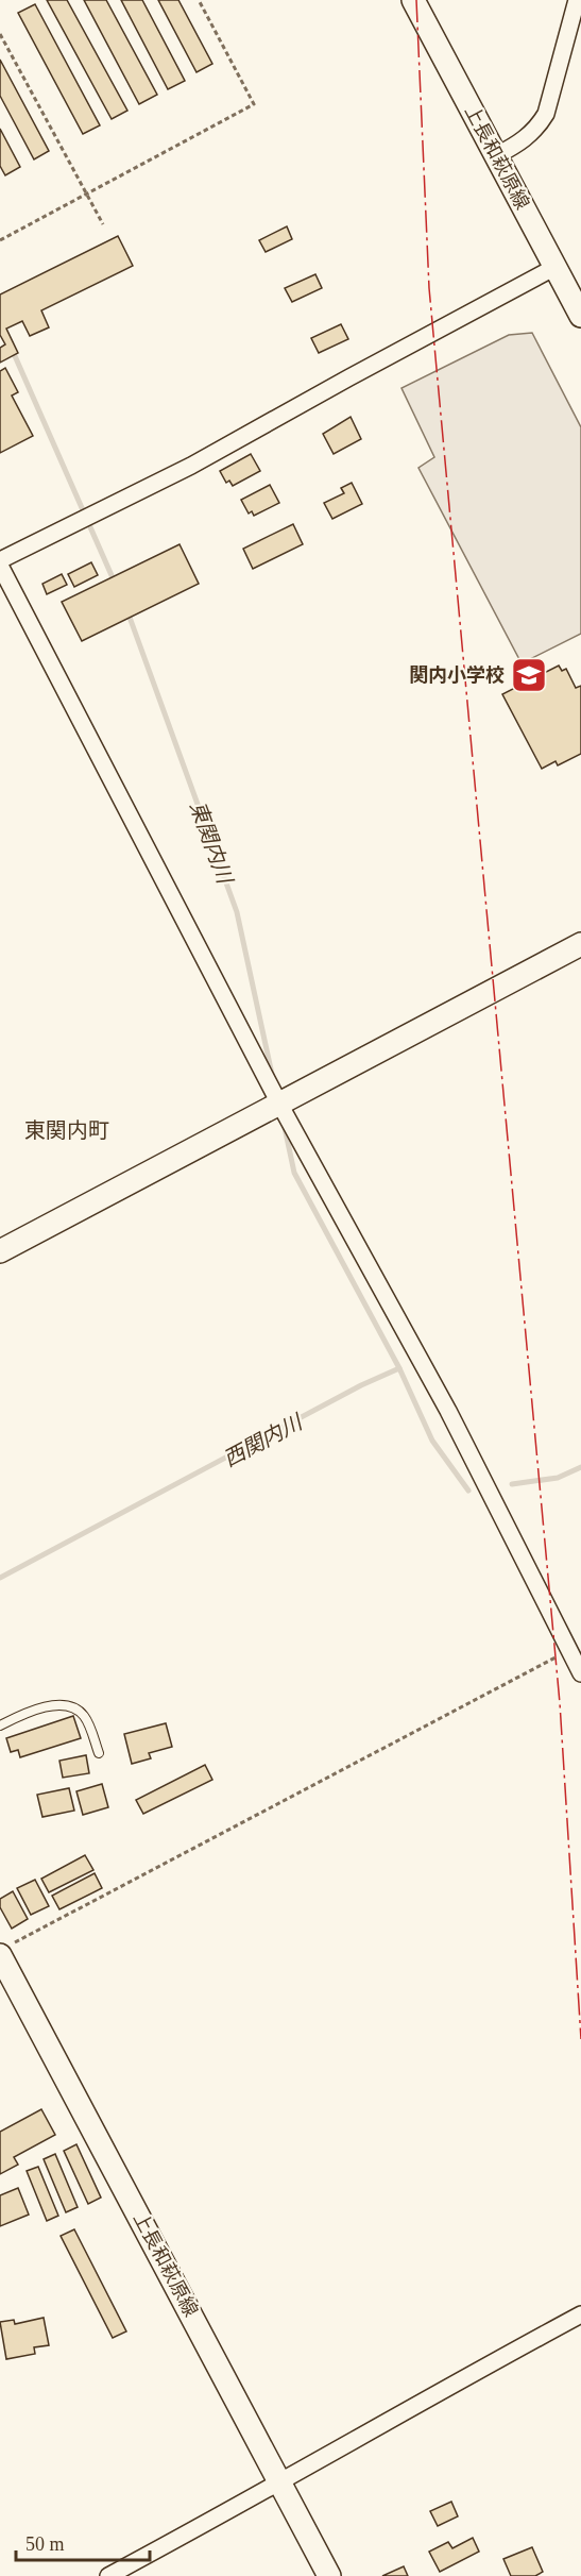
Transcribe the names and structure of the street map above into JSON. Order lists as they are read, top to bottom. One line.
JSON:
{"streets":{"main road":["上長和萩原線"]},"districts":["東関内町"],"water":["東関内川","西関内川"],"places":{"school or university":["関内小学校"]},"scale_bar":"50 m"}
